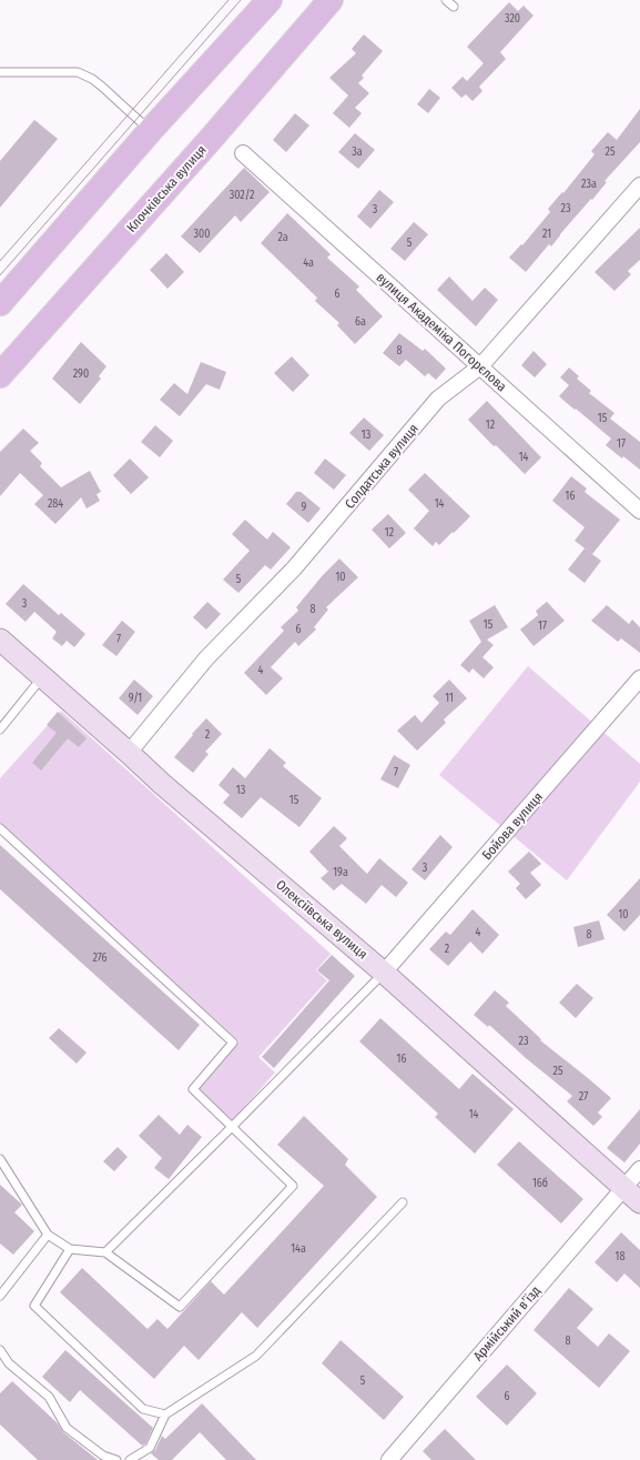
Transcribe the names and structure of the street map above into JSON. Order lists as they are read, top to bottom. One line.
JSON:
{"streets":{"main road":["Клочківська вулиця"],"street":["вулиця Академіка Погорєлова","Солдатська вулиця","Бойова вулиця","Олексіївська вулиця","Армійський в’їзд"]},"crossings":[["вулиця Академіка Погорєлова","Солдатська вулиця"],["Солдатська вулиця","Олексіївська вулиця"],["Бойова вулиця","Олексіївська вулиця"],["Олексіївська вулиця","Армійський в’їзд"]],"house_numbers":["320","3а","25","23а","302/2","23","3","300","21","2а","5","4а","6","6а","8","290","15","12","13","17","14","16","284","14","9","12","10","5","3","8","15","17","6","7","4","9/1","11","2","7","13","15","3","19а","10","4","8","2","276","23","16","25","27","14","16б","14а","18","8","5","6"]}
